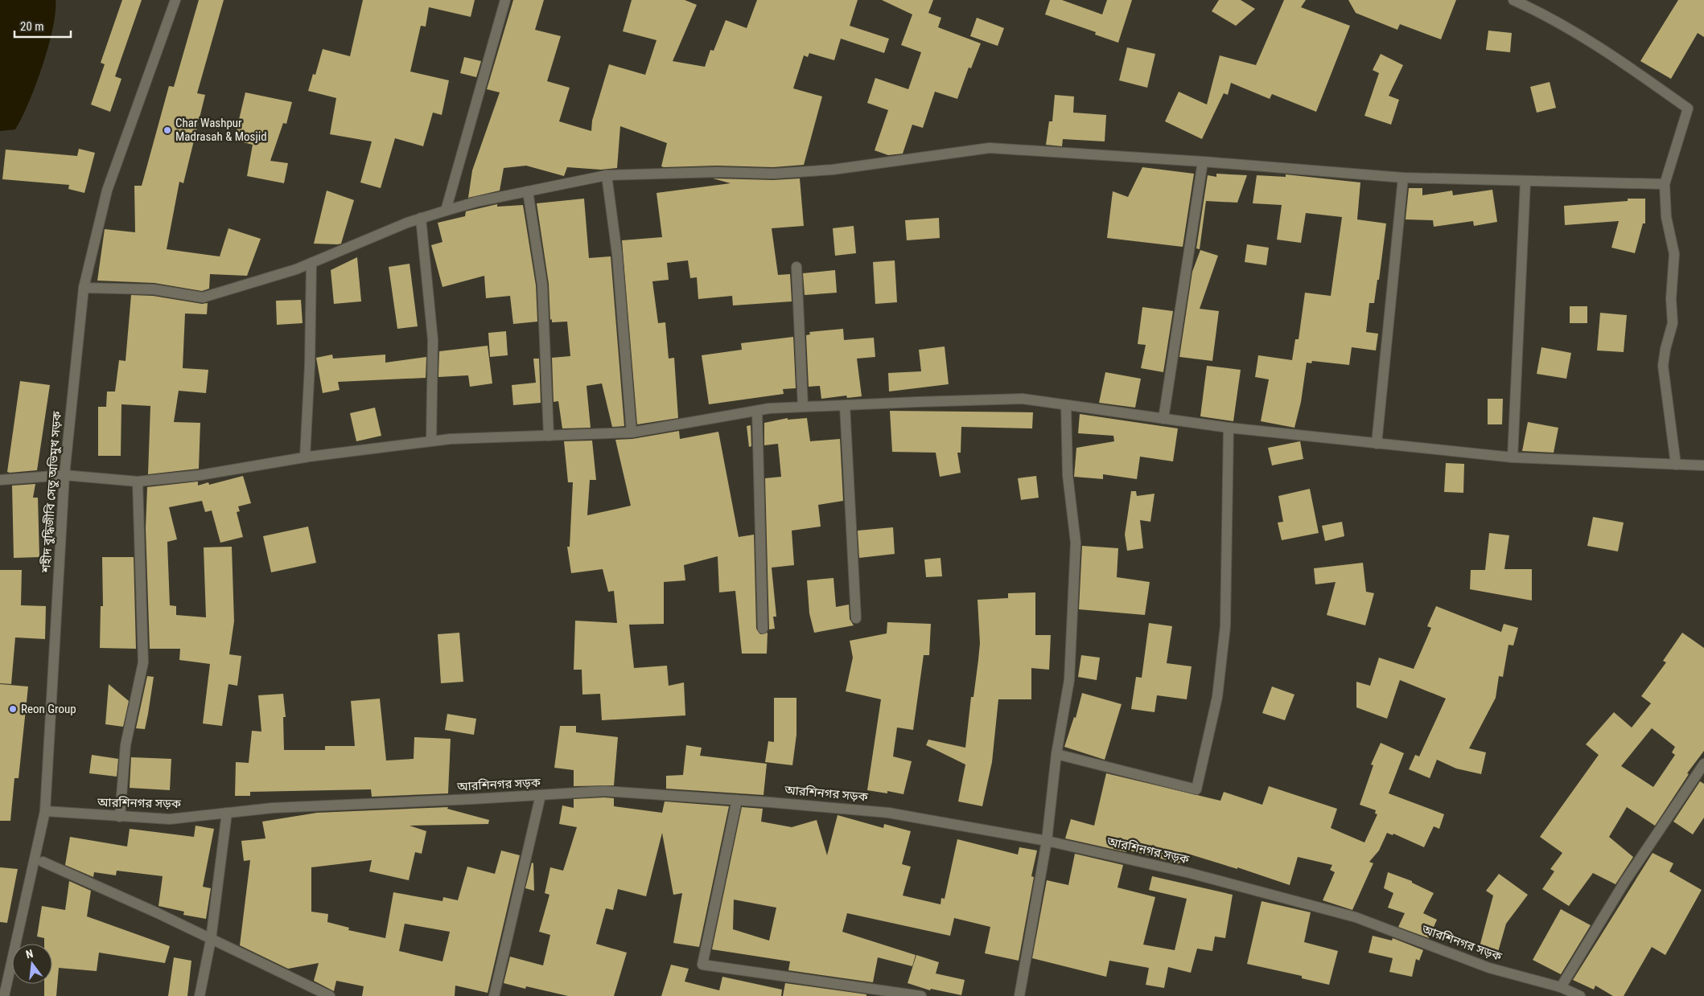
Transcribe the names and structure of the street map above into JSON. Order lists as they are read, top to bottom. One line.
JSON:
{"streets":{"street":["শহীদ বুদ্ধিজীবি সেতু অভিমুখ সড়ক","আরশিনগর সড়ক"]},"crossings":[["শহীদ বুদ্ধিজীবি সেতু অভিমুখ সড়ক","আরশিনগর সড়ক"]],"places":["Char Washpur Madrasah & Mosjid","Reon Group"],"scale_bar":"20 m","north":"top"}
